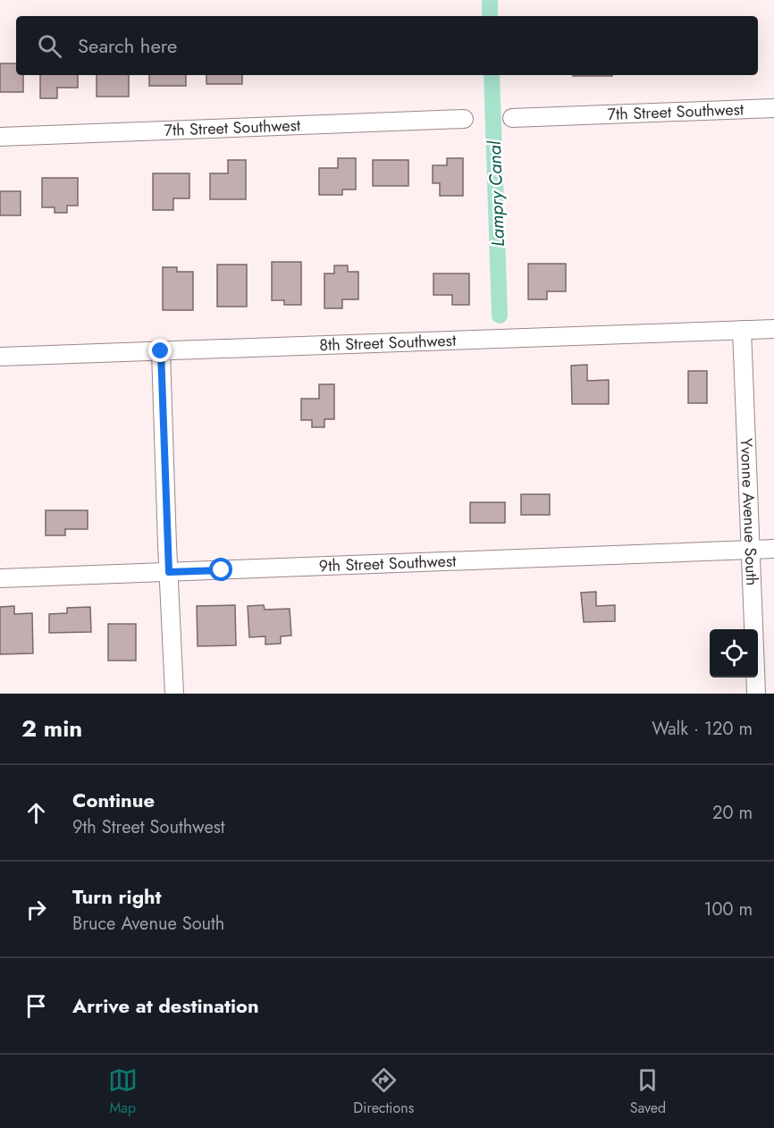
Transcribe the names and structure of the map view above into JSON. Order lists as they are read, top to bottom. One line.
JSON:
{"streets":{"street":["7th Street Southwest","8th Street Southwest","Yvonne Avenue South","9th Street Southwest"]},"crossings":[["8th Street Southwest","Yvonne Avenue South"],["Yvonne Avenue South","9th Street Southwest"]],"water":["Lampry Canal"],"page":{"search":"Search here","heading":["2 min","Walk · 120 m"],"list":[["Continue","9th Street Southwest","20 m"],["Turn right","Bruce Avenue South","100 m"],"Arrive at destination"],"nav":["Map","Directions","Saved"]}}
